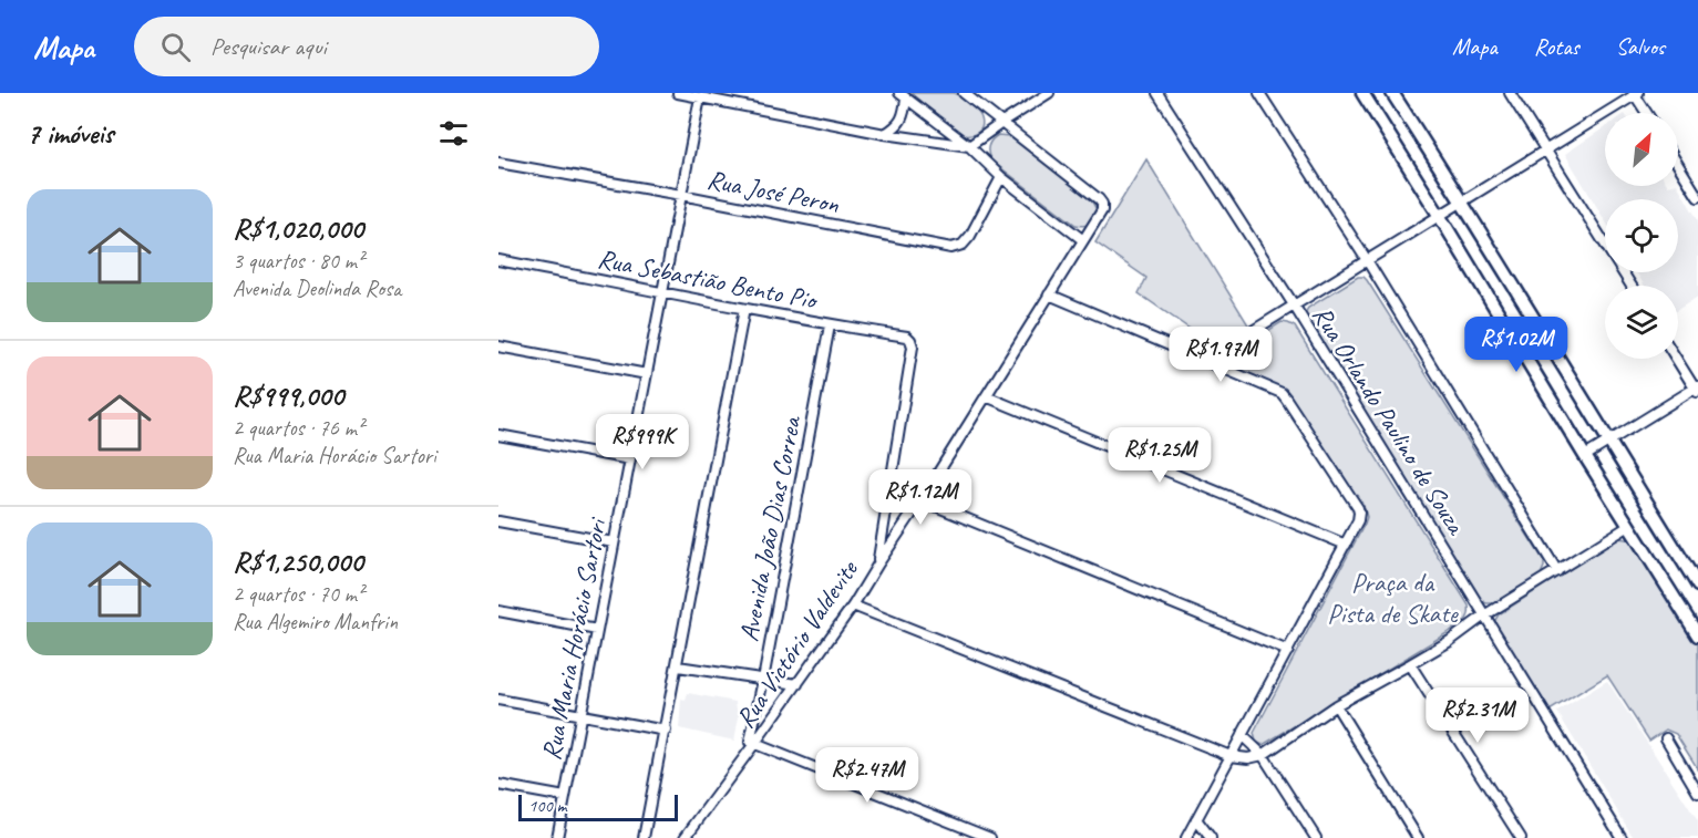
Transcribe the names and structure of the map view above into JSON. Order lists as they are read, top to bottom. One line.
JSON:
{"streets":{"street":["Rua José Peron","Rua Sebastião Bento Pio","Rua Orlando Paulino de Souza","Avenida João Dias Correa","Rua Maria Horácio Sartori","Rua Victório Valdevite"]},"crossings":[["Rua José Peron","Rua Maria Horácio Sartori"],["Rua Sebastião Bento Pio","Avenida João Dias Correa"],["Rua Sebastião Bento Pio","Rua Maria Horácio Sartori"],["Avenida João Dias Correa","Rua Victório Valdevite"]],"parks":["Praça da Pista de Skate"],"scale_bar":"100 m","north":"top right","page":{"header":"Mapa","search":"Pesquisar aqui","nav":["Mapa","Rotas","Salvos"],"heading":"7 imóveis","list":[{"name":"R$1,020,000","note":"3 quartos · 80 m² · Avenida Deolinda Rosa"},{"name":"R$999,000","note":"2 quartos · 76 m² · Rua Maria Horácio Sartori"},{"name":"R$1,250,000","note":"2 quartos · 70 m² · Rua Algemiro Manfrin"}],"price":["R$1.02M","R$1.97M","R$999K","R$1.25M","R$1.12M","R$2.31M","R$2.47M"],"scale":"100 m"}}
